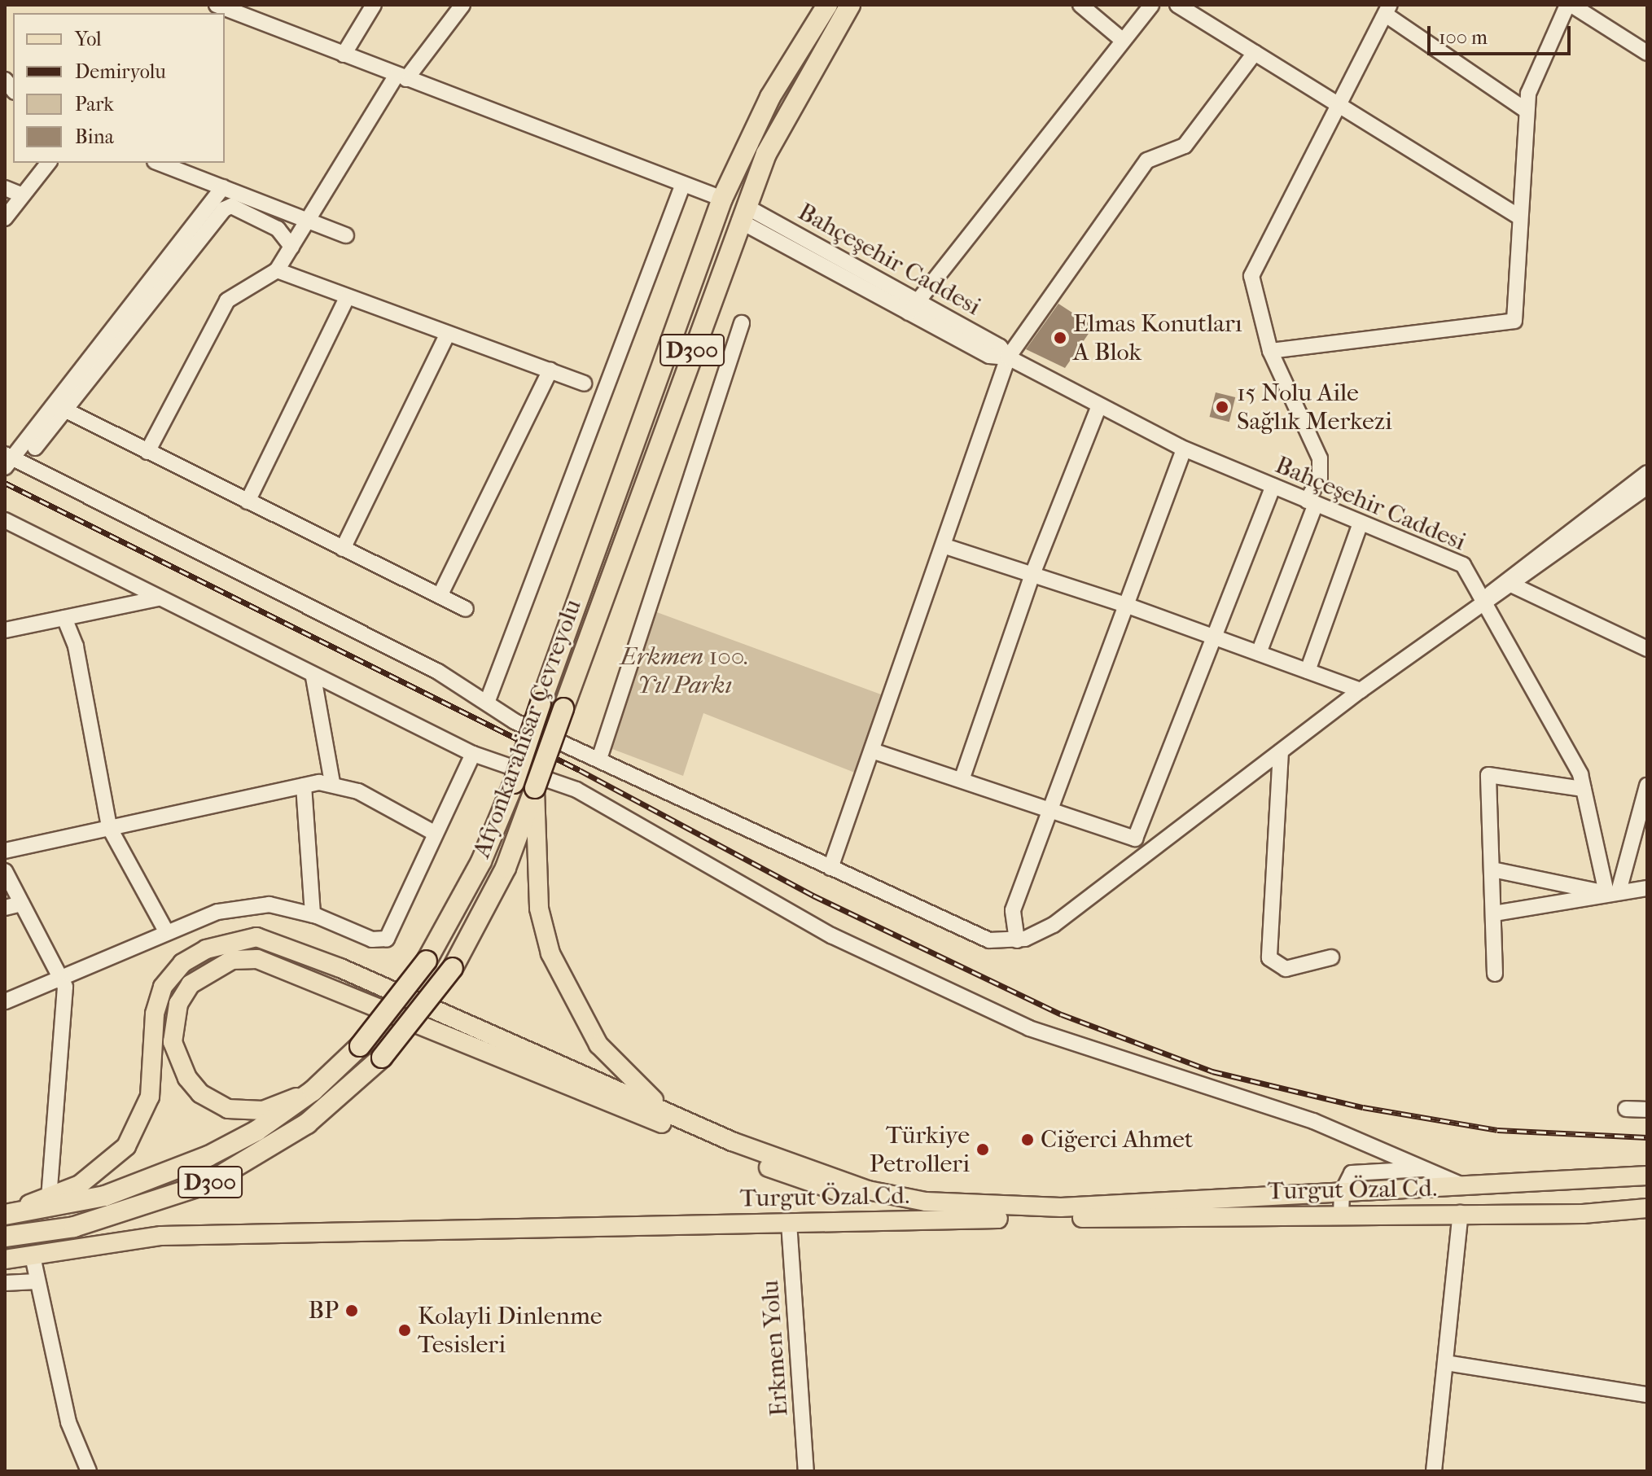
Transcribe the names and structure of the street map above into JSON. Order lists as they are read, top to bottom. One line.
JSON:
{"streets":{"highway":["D300","Afyonkarahisar Çevreyolu"],"main road":["Turgut Özal Cd."],"street":["Bahçeşehir Caddesi","Erkmen Yolu"]},"crossings":[["Bahçeşehir Caddesi","Afyonkarahisar Çevreyolu"],["Turgut Özal Cd.","Erkmen Yolu"]],"parks":["Erkmen 100. Yıl Parkı"],"places":["Elmas Konutları A Blok","15 Nolu Aile Sağlık Merkezi","Ciğerci Ahmet","Türkiye Petrolleri","BP","Kolayli Dinlenme Tesisleri"],"legend":["Yol","Demiryolu","Park","Bina"],"scale_bar":"100 m"}
